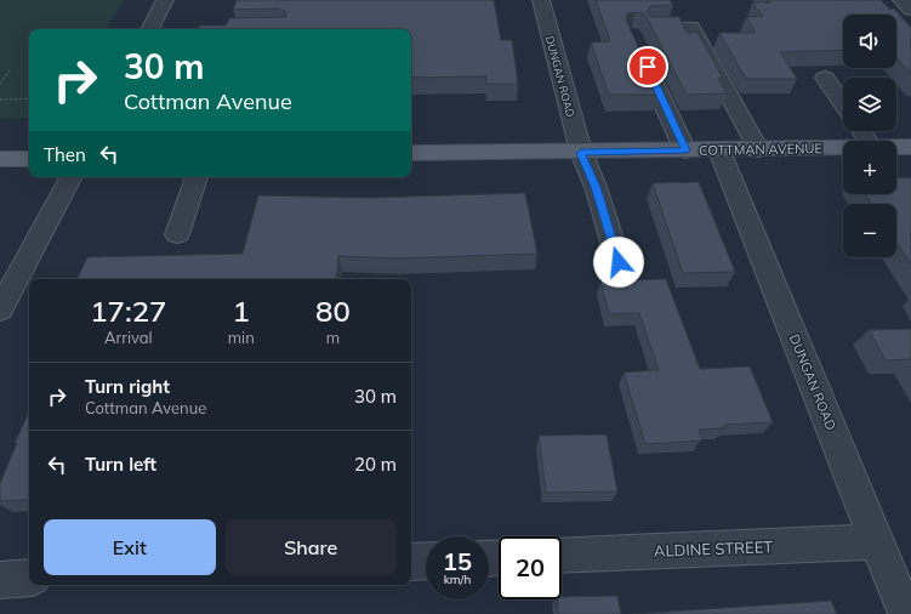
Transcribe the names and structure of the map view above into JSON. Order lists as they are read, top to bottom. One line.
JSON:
{"streets":{"main road":["COTTMAN AVENUE"],"street":["DUNGAN ROAD","ALDINE STREET"]},"crossings":[["DUNGAN ROAD","COTTMAN AVENUE"],["DUNGAN ROAD","ALDINE STREET"]],"page":{"map_buttons":["+","−"],"turn":["30 m","Cottman Avenue"],"then":"Then","eta":["17:27","Arrival","1","min","80","m"],"list":[{"name":"Turn right","note":"Cottman Avenue","value":"30 m"},{"name":"Turn left","value":"20 m"}],"buttons":["Exit","Share"],"speed":"15 km/h","limit":"20"}}
